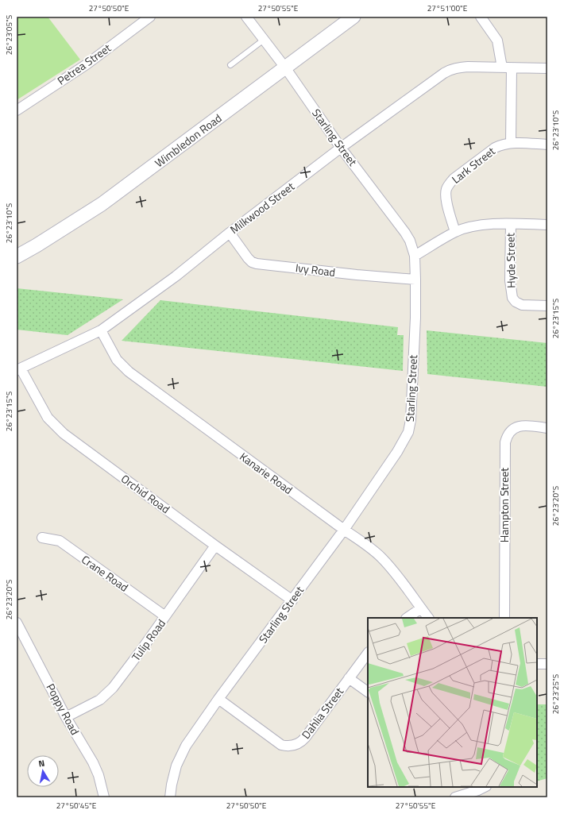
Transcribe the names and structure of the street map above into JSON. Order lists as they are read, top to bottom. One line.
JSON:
{"streets":{"street":["Petrea Street","Starling Street","Wimbledon Road","Lark Street","Milkwood Street","Hyde Street","Ivy Road","Kanarie Road","Orchid Road","Hampton Street","Crane Road","Tulip Road","Poppy Road","Dahlia Street"]},"crossings":[["Starling Street","Wimbledon Road"],["Starling Street","Milkwood Street"],["Starling Street","Ivy Road"],["Starling Street","Kanarie Road"],["Starling Street","Orchid Road"],["Starling Street","Dahlia Street"],["Milkwood Street","Ivy Road"],["Milkwood Street","Kanarie Road"],["Milkwood Street","Orchid Road"],["Orchid Road","Tulip Road"],["Crane Road","Tulip Road"],["Tulip Road","Poppy Road"]],"north":"top","coordinates":["27°50'50\"E","27°50'55\"E","27°51'00\"E","26°23'05\"S","26°23'10\"S","26°23'15\"S","26°23'20\"S","26°23'25\"S","27°50'45\"E"]}
